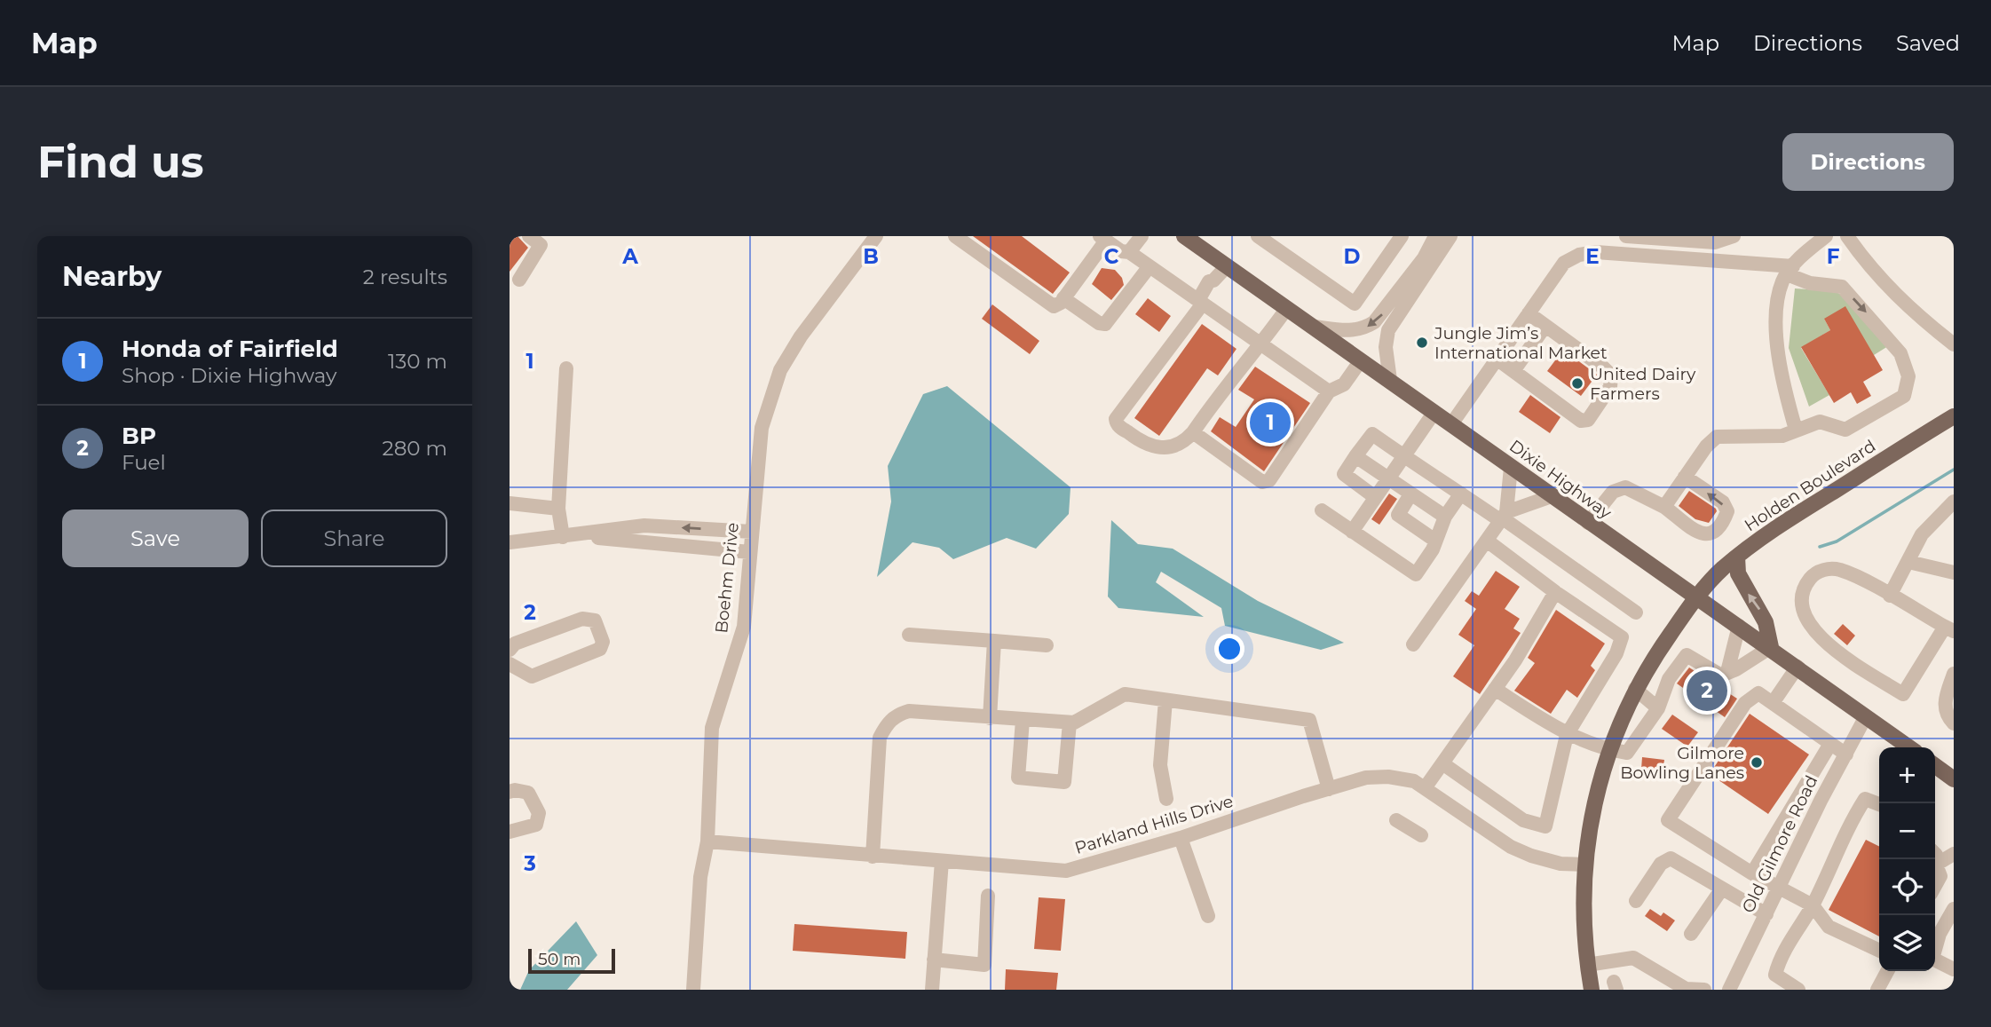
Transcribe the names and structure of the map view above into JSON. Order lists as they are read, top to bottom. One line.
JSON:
{"streets":{"main road":["Dixie Highway","Holden Boulevard"],"street":["Boehm Drive","Parkland Hills Drive","Old Gilmore Road"]},"crossings":[["Dixie Highway","Holden Boulevard"],["Dixie Highway","Old Gilmore Road"],["Holden Boulevard","Parkland Hills Drive"],["Boehm Drive","Parkland Hills Drive"]],"places":["Jungle Jim’s International Market","United Dairy Farmers","Gilmore Bowling Lanes"],"scale_bar":"50 m","page":{"header":"Map","nav":["Map","Directions","Saved"],"buttons":["Directions",["Save","Share"]],"title":"Find us","heading":["Nearby","2 results"],"list":[{"mark":"1","name":"Honda of Fairfield","note":"Shop · Dixie Highway","value":"130 m"},{"mark":"2","name":"BP","note":"Fuel","value":"280 m"}],"pins":["1","2"],"map_buttons":["+","−"],"scale":"50 m"},"grid":{"columns":["A","B","C","D","E","F"],"rows":["1","2","3"]}}
